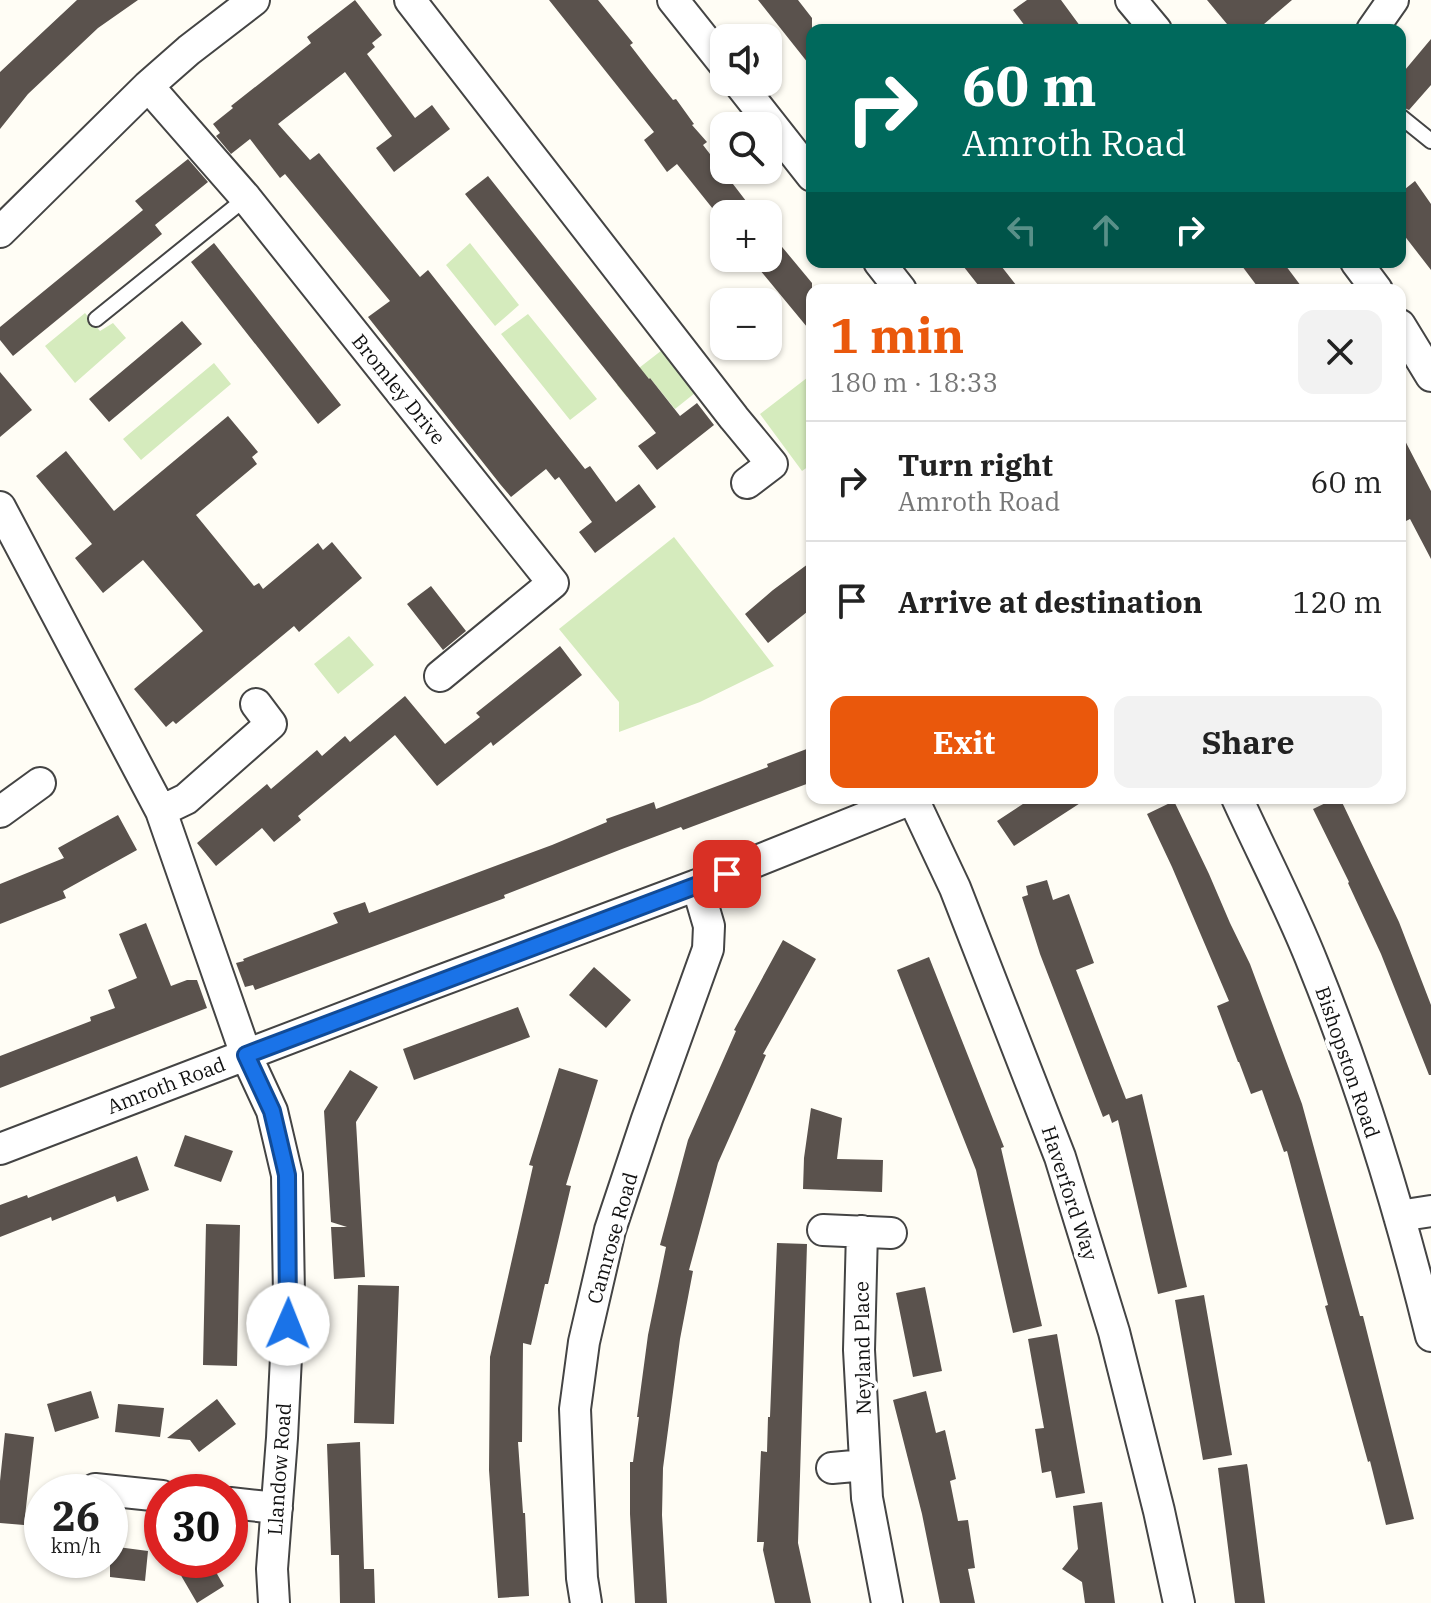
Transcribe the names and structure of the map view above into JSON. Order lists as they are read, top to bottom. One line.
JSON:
{"streets":{"street":["Bromley Drive","Bishopston Road","Amroth Road","Haverford Way","Camrose Road","Neyland Place","Llandow Road"]},"crossings":[["Amroth Road","Camrose Road"],["Amroth Road","Llandow Road"]],"page":{"map_buttons":["+","−"],"turn":["60 m","Amroth Road"],"heading":["1 min","180 m · 18:33"],"list":[{"name":"Turn right","note":"Amroth Road","value":"60 m"},{"name":"Arrive at destination","value":"120 m"}],"buttons":["Exit","Share"],"speed":"26 km/h","limit":"30"}}
